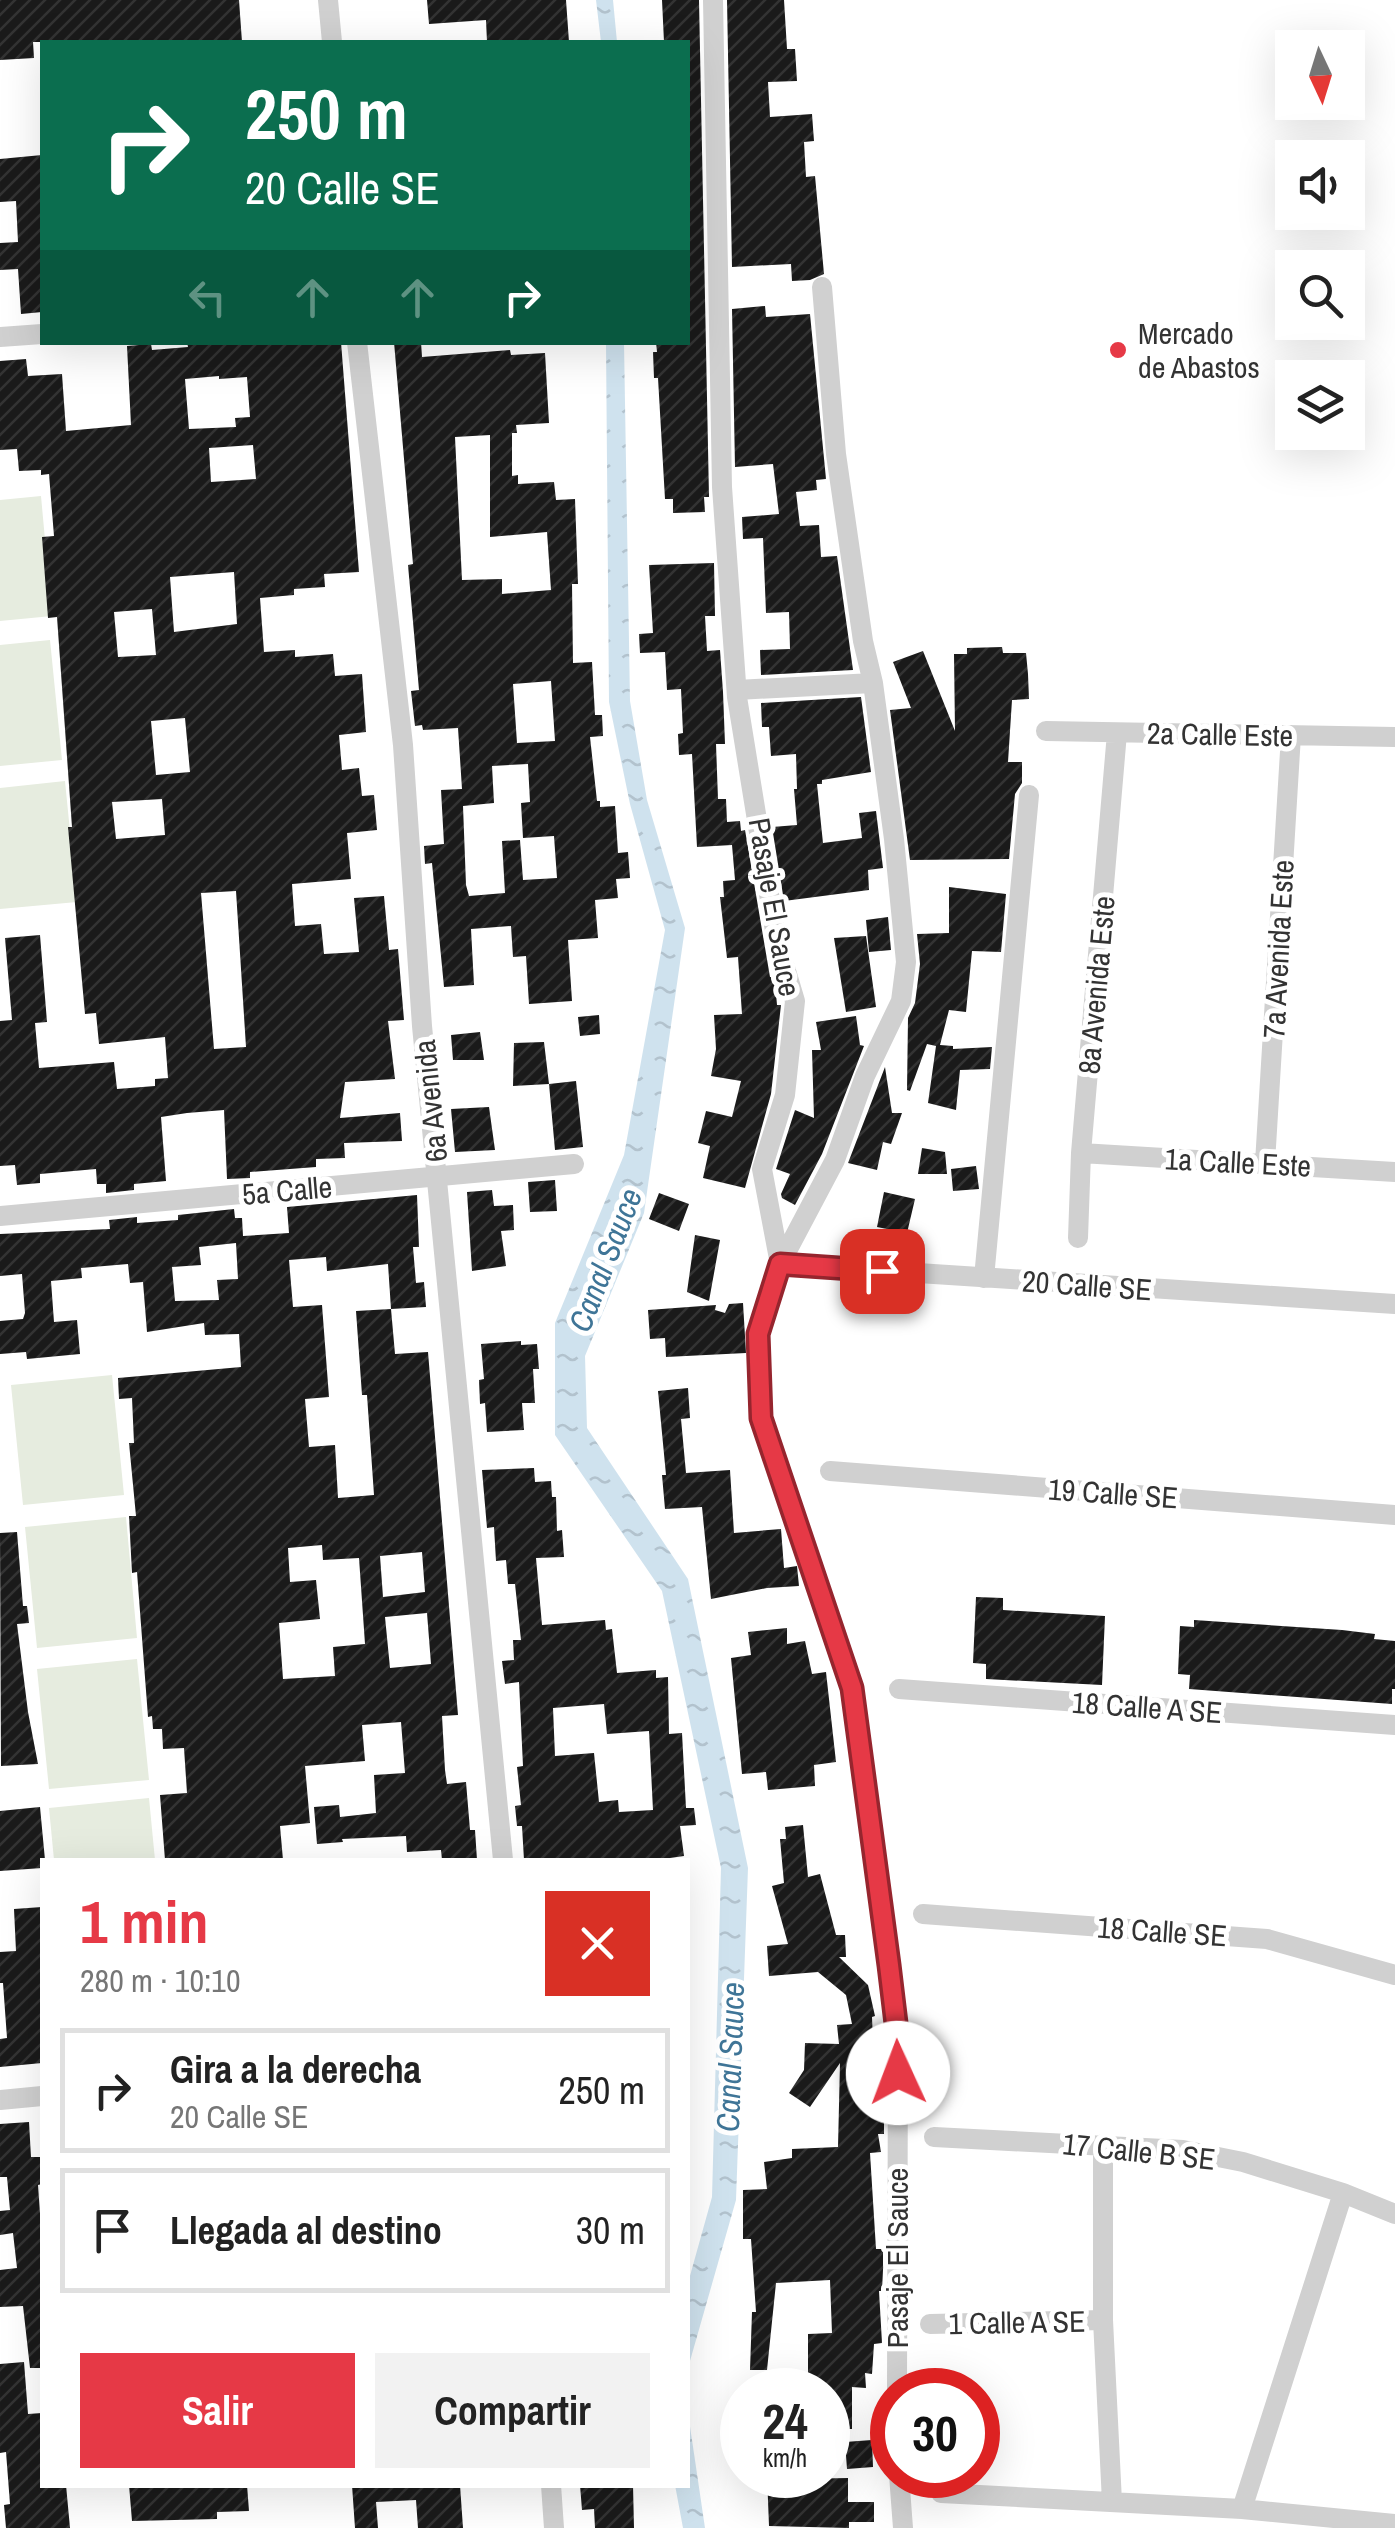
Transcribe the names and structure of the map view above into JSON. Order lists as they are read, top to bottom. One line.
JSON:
{"streets":{"street":["2a Calle Este","Pasaje El Sauce","7a Avenida Este","8a Avenida Este","6a Avenida","1a Calle Este","5a Calle","20 Calle SE","19 Calle SE","18 Calle A SE","18 Calle SE","17 Calle B SE","1 Calle A SE"]},"crossings":[["2a Calle Este","7a Avenida Este"],["2a Calle Este","8a Avenida Este"],["Pasaje El Sauce","20 Calle SE"],["7a Avenida Este","1a Calle Este"],["8a Avenida Este","1a Calle Este"],["6a Avenida","5a Calle"]],"water":["Canal Sauce"],"places":["Mercado de Abastos"],"north":"bottom","page":{"turn":["250 m","20 Calle SE"],"heading":["1 min","280 m · 10:10"],"list":[{"name":"Gira a la derecha","note":"20 Calle SE","value":"250 m"},{"name":"Llegada al destino","value":"30 m"}],"buttons":["Salir","Compartir"],"speed":"24 km/h","limit":"30"}}
